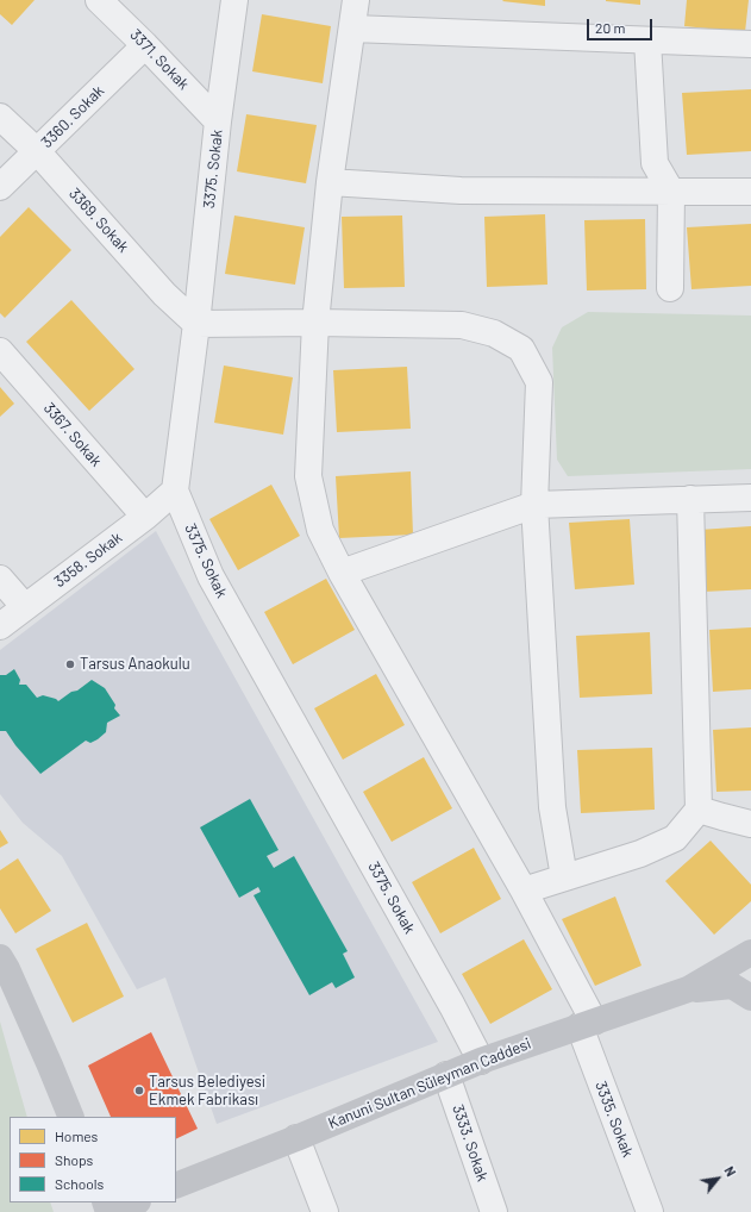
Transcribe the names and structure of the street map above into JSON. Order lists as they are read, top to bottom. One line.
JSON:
{"streets":{"street":["3371. Sokak","3360. Sokak","3375. Sokak","3369. Sokak","3367. Sokak","3358. Sokak","Kanuni Sultan Süleyman Caddesi","3335. Sokak","3333. Sokak"]},"crossings":[["3371. Sokak","3360. Sokak"],["3371. Sokak","3375. Sokak"],["3360. Sokak","3369. Sokak"],["3375. Sokak","3369. Sokak"],["3375. Sokak","3358. Sokak"],["3375. Sokak","Kanuni Sultan Süleyman Caddesi"],["3367. Sokak","3358. Sokak"],["Kanuni Sultan Süleyman Caddesi","3335. Sokak"],["Kanuni Sultan Süleyman Caddesi","3333. Sokak"]],"places":["Tarsus Anaokulu","Tarsus Belediyesi Ekmek Fabrikası"],"legend":["Homes","Shops","Schools"],"scale_bar":"20 m","north":"top right"}
